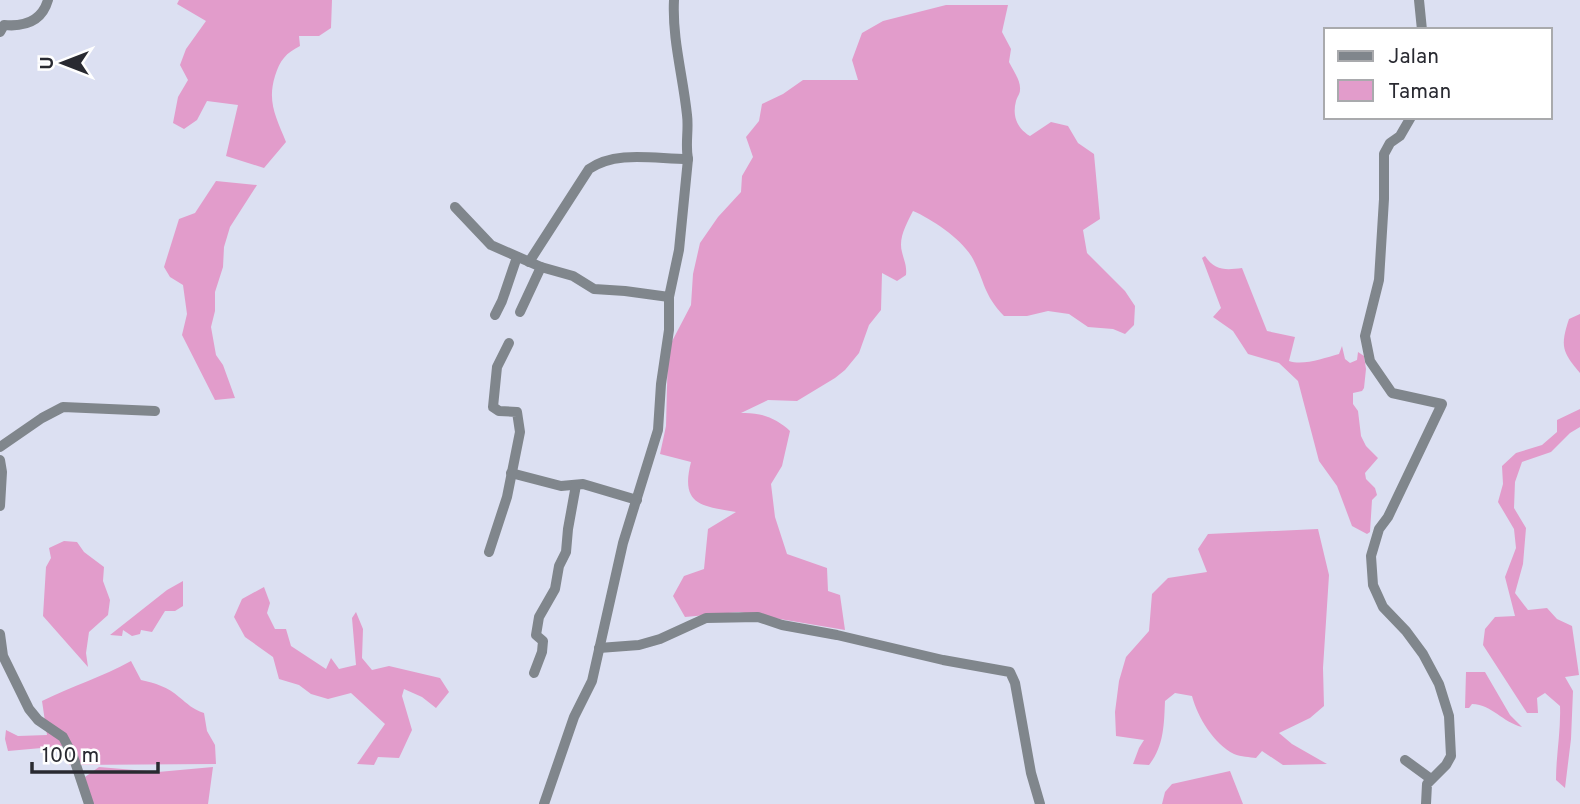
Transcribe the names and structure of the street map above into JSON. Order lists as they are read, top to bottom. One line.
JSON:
{"legend":["Jalan","Taman"],"scale_bar":"100 m","north":"left"}
